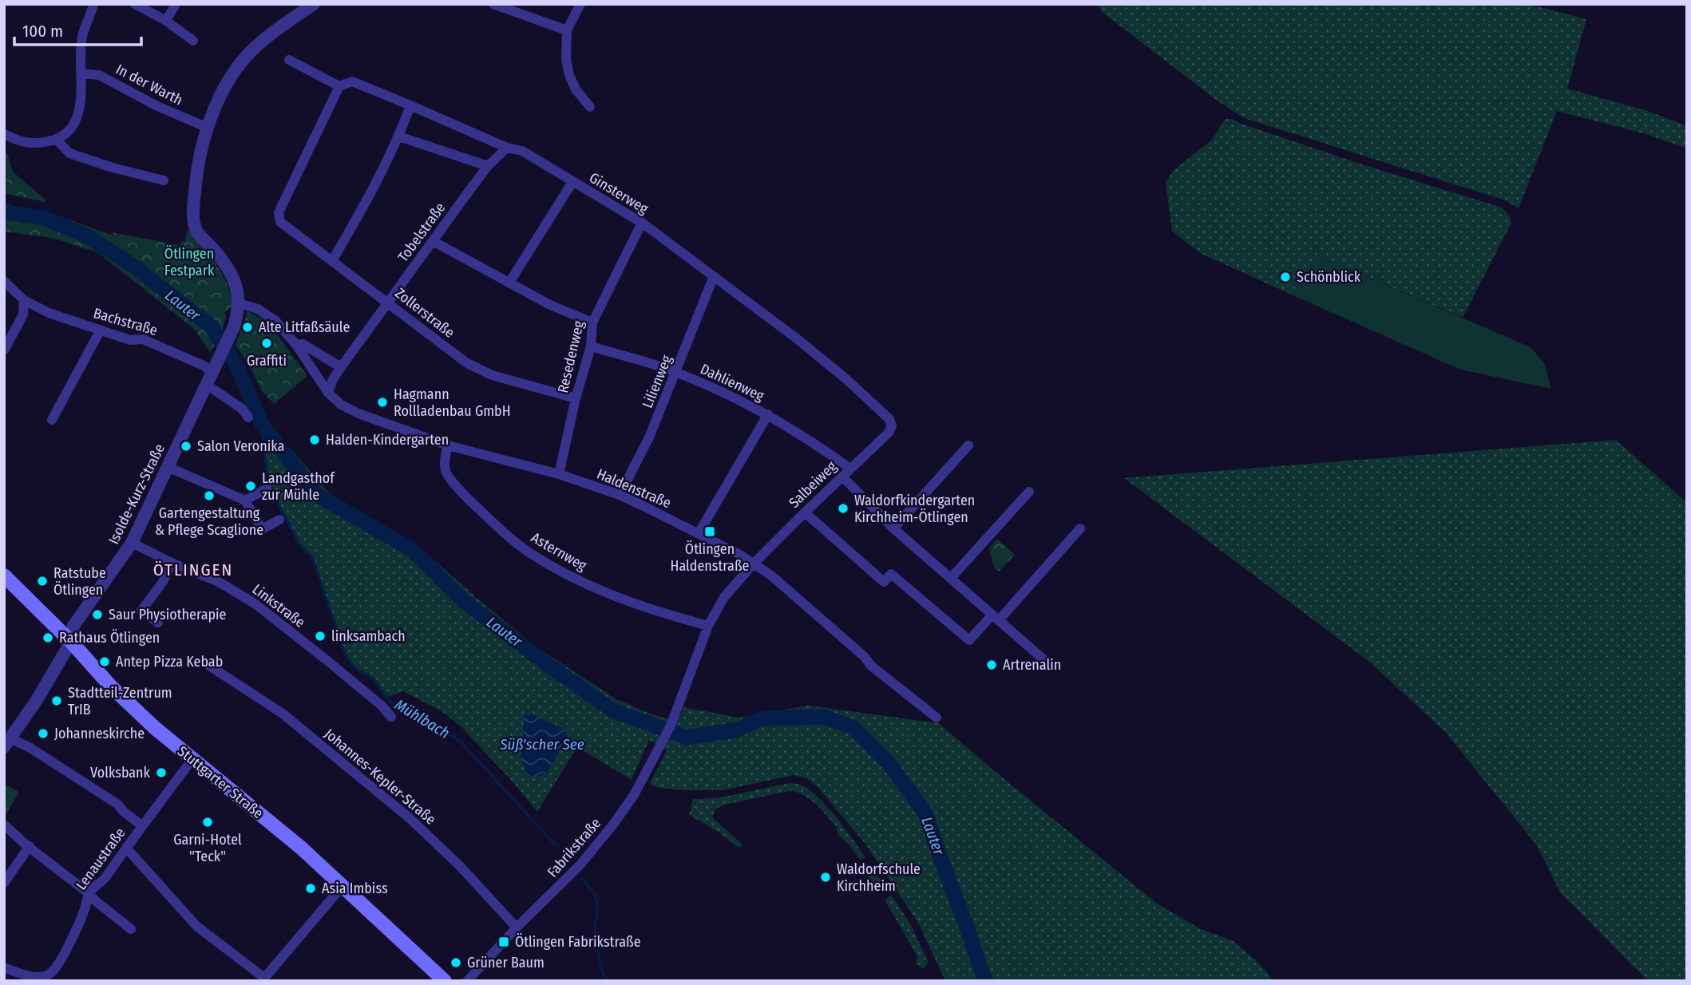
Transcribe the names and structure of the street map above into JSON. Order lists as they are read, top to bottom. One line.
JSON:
{"streets":{"main road":["Stuttgarter Straße"],"street":["In der Warth","Ginsterweg","Tobelstraße","Zollerstraße","Bachstraße","Resedenweg","Lilienweg","Dahlienweg","Salbeiweg","Haldenstraße","Isolde-Kurz-Straße","Asternweg","Linkstraße","Johannes-Kepler-Straße","Fabrikstraße","Lenaustraße"]},"crossings":[["Ginsterweg","Tobelstraße"],["Ginsterweg","Zollerstraße"],["Ginsterweg","Resedenweg"],["Ginsterweg","Lilienweg"],["Ginsterweg","Salbeiweg"],["Tobelstraße","Zollerstraße"],["Tobelstraße","Haldenstraße"],["Zollerstraße","Resedenweg"],["Bachstraße","Isolde-Kurz-Straße"],["Resedenweg","Dahlienweg"],["Resedenweg","Haldenstraße"],["Lilienweg","Dahlienweg"],["Lilienweg","Haldenstraße"],["Dahlienweg","Salbeiweg"],["Salbeiweg","Haldenstraße"],["Haldenstraße","Isolde-Kurz-Straße"],["Haldenstraße","Asternweg"],["Isolde-Kurz-Straße","Linkstraße"],["Isolde-Kurz-Straße","Stuttgarter Straße"],["Asternweg","Fabrikstraße"],["Johannes-Kepler-Straße","Fabrikstraße"],["Stuttgarter Straße","Lenaustraße"]],"districts":["ÖTLINGEN"],"water":["Lauter","Mühlbach","Süß'scher See"],"parks":["Ötlingen Festpark"],"places":{"other":["Schönblick","Alte Litfaßsäule","Graffiti","Hagmann Rollladenbau GmbH","Halden-Kindergarten","Salon Veronika","Landgasthof zur Mühle","Gartengestaltung & Pflege Scaglione","Waldorfkindergarten Kirchheim-Ötlingen","Ratstube Ötlingen","Saur Physiotherapie","linksambach","Rathaus Ötlingen","Antep Pizza Kebab","Artrenalin","Stadtteil-Zentrum TrIB","Johanneskirche","Volksbank","Garni-Hotel \"Teck\"","Waldorfschule Kirchheim","Asia Imbiss","Grüner Baum"],"transit":["Ötlingen Haldenstraße","Ötlingen Fabrikstraße"]},"scale_bar":"100 m"}
